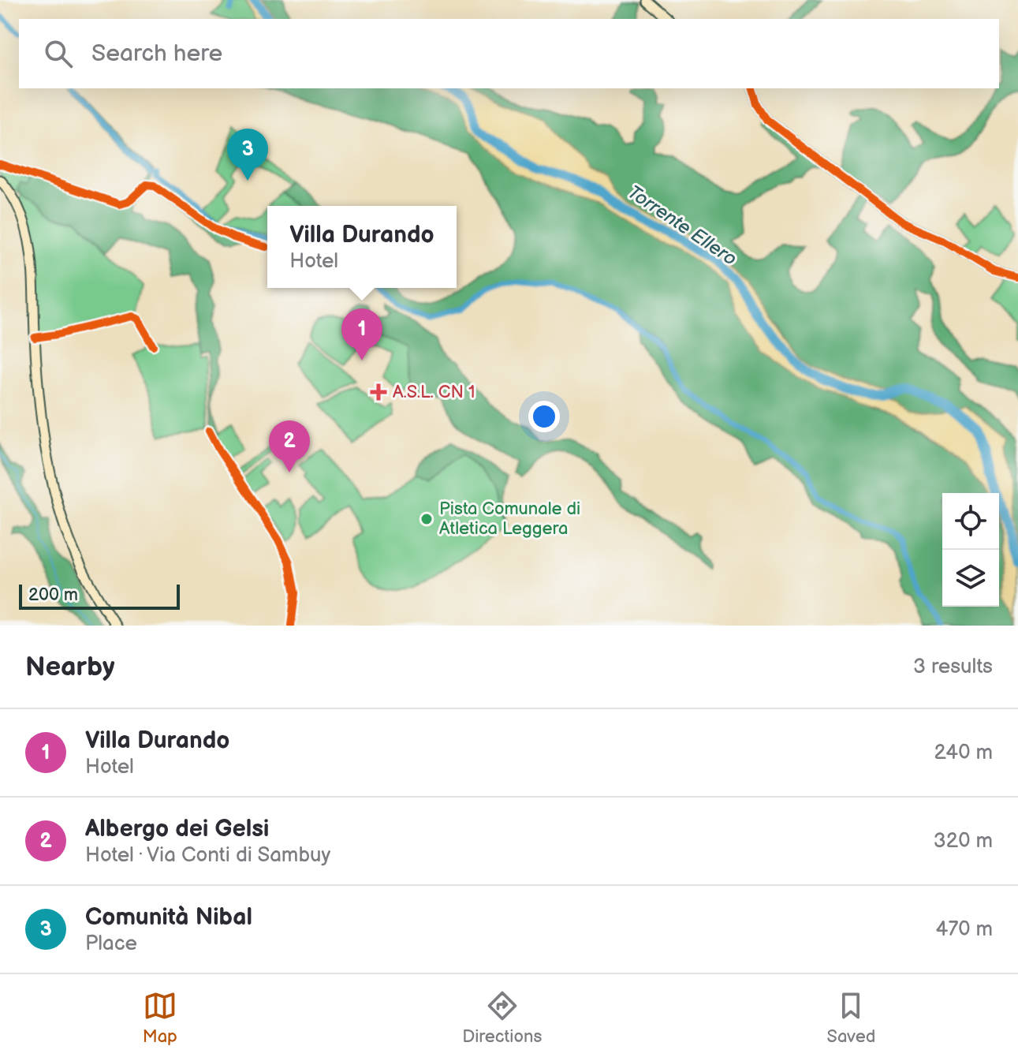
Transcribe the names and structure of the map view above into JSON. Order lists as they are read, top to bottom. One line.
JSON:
{"water":["Torrente Ellero"],"places":{"health":["A.S.L. CN 1"],"other":["Pista Comunale di Atletica Leggera"]},"scale_bar":"200 m","page":{"search":"Search here","pins":["3","1","2"],"popup":["Villa Durando","Hotel"],"scale":"200 m","heading":["Nearby","3 results"],"list":[{"mark":"1","name":"Villa Durando","note":"Hotel","value":"240 m"},{"mark":"2","name":"Albergo dei Gelsi","note":"Hotel · Via Conti di Sambuy","value":"320 m"},{"mark":"3","name":"Comunità Nibal","note":"Place","value":"470 m"}],"nav":["Map","Directions","Saved"]}}
